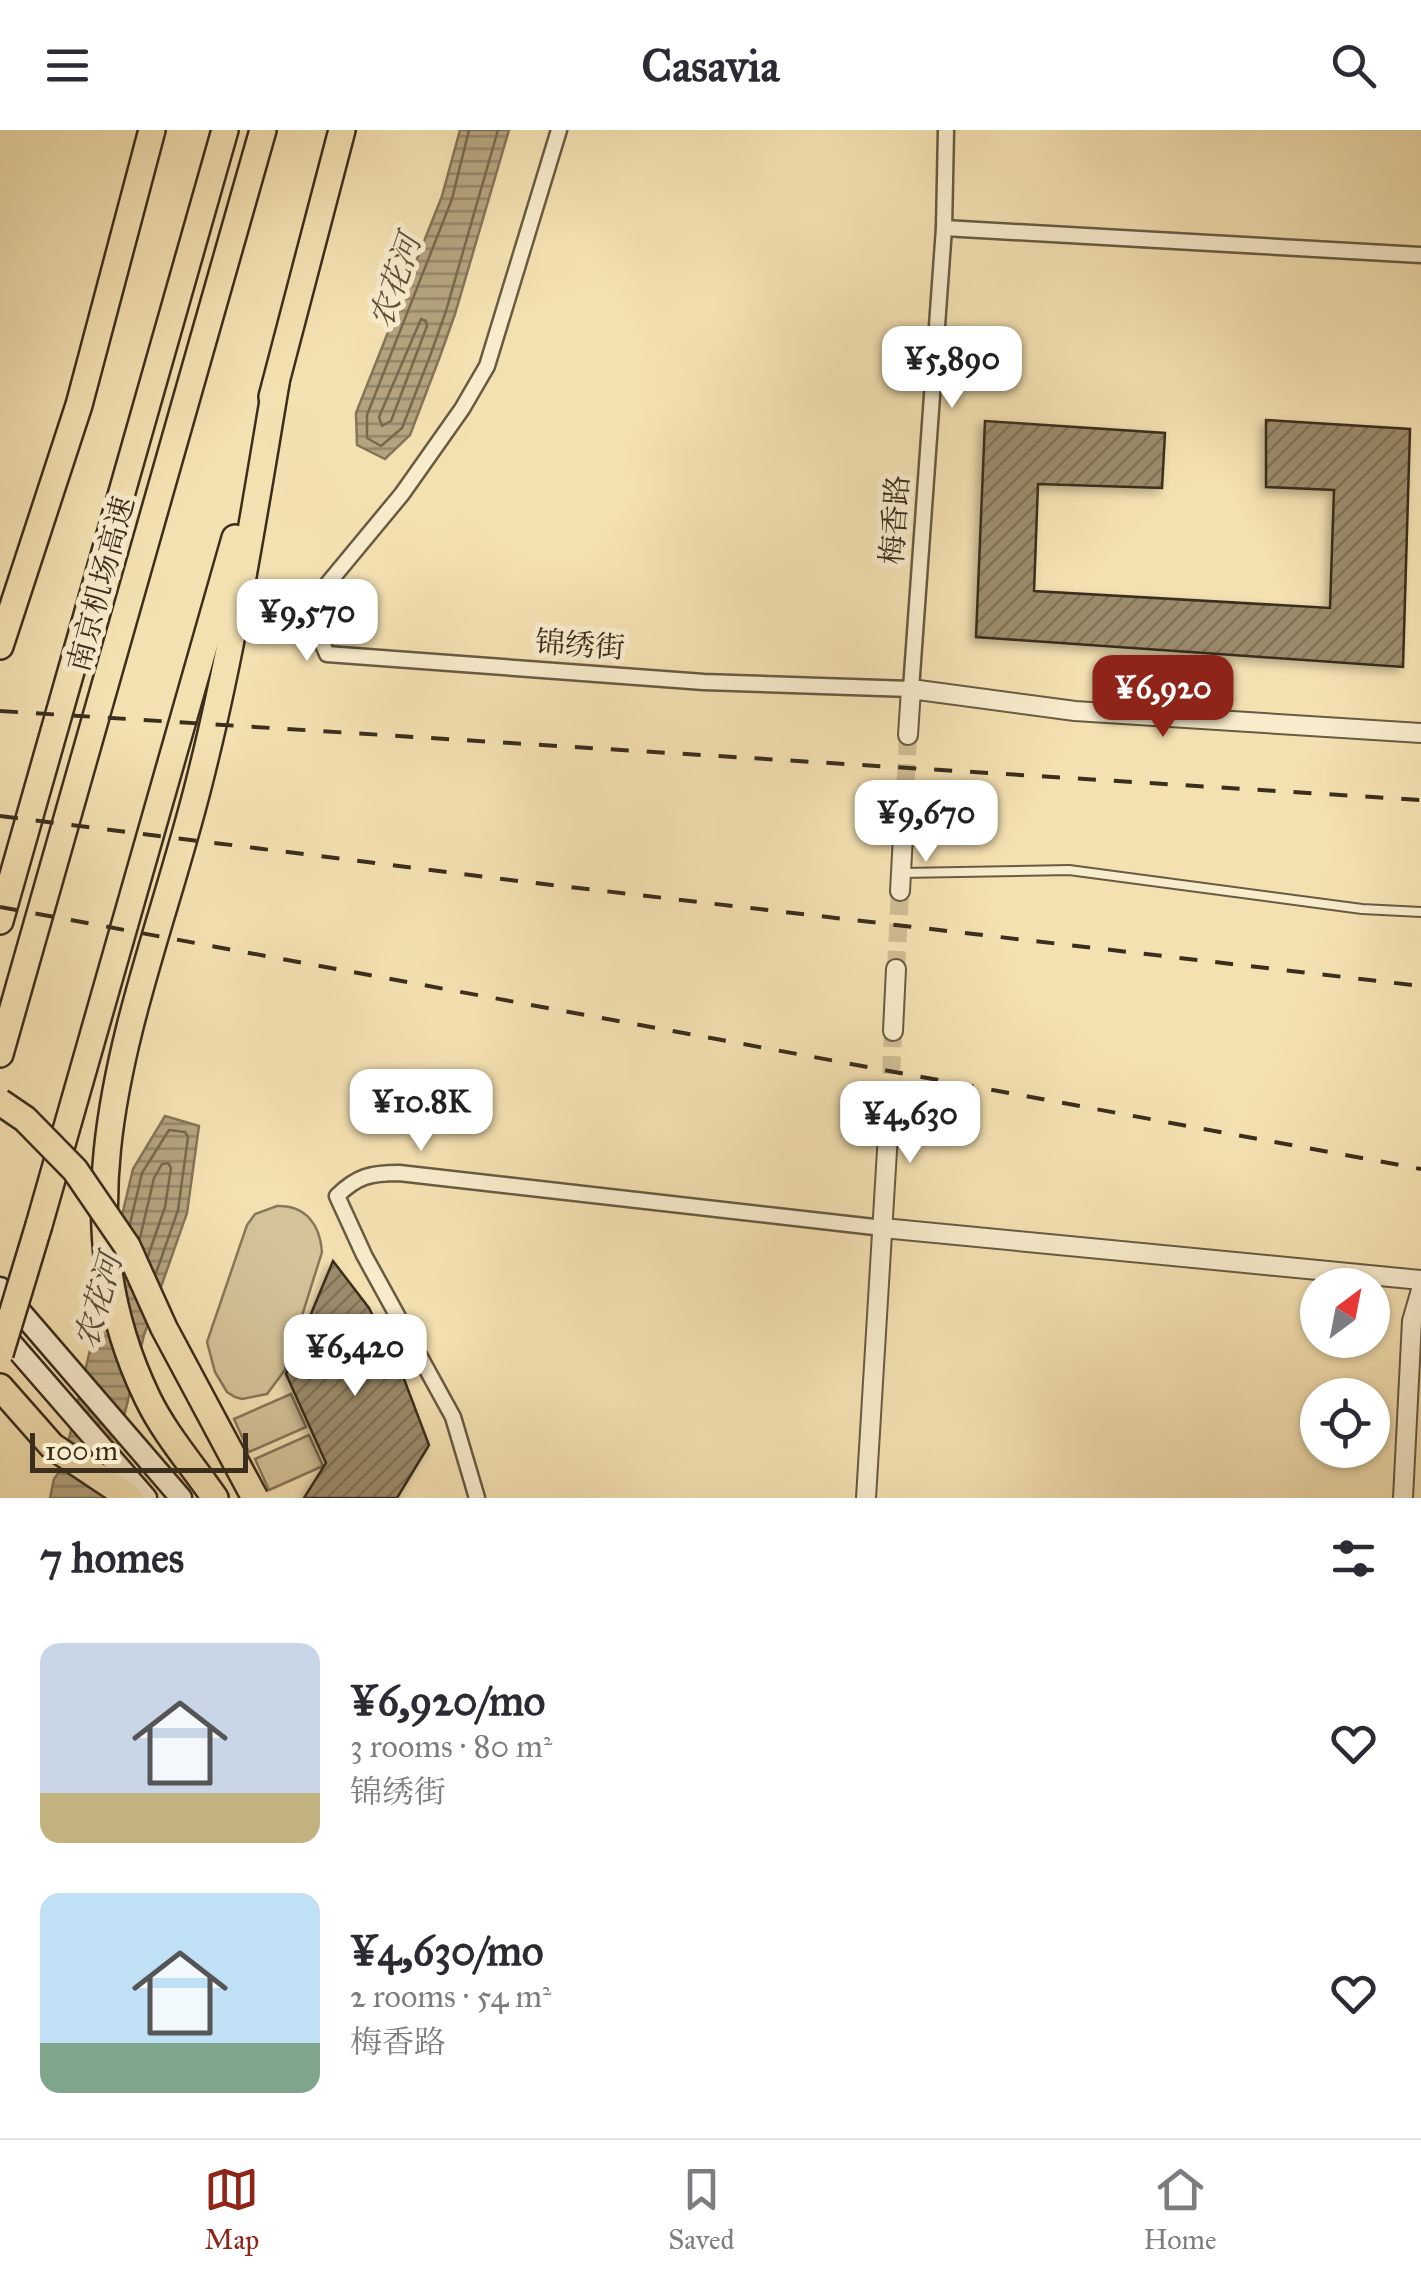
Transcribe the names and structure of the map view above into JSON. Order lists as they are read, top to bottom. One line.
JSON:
{"streets":{"highway":["南京机场高速"],"street":["梅香路","锦绣街"]},"crossings":[["梅香路","锦绣街"]],"water":["农花河"],"scale_bar":"100 m","north":"top right","page":{"header":"Casavia","price":["¥5,890","¥9,570","¥6,920","¥9,670","¥10.8K","¥4,630","¥6,420"],"scale":"100 m","heading":"7 homes","list":[{"name":"¥6,920/mo","note":"3 rooms · 80 m² · 锦绣街"},{"name":"¥4,630/mo","note":"2 rooms · 54 m² · 梅香路"}],"tabs":["Map","Saved","Home"]}}
